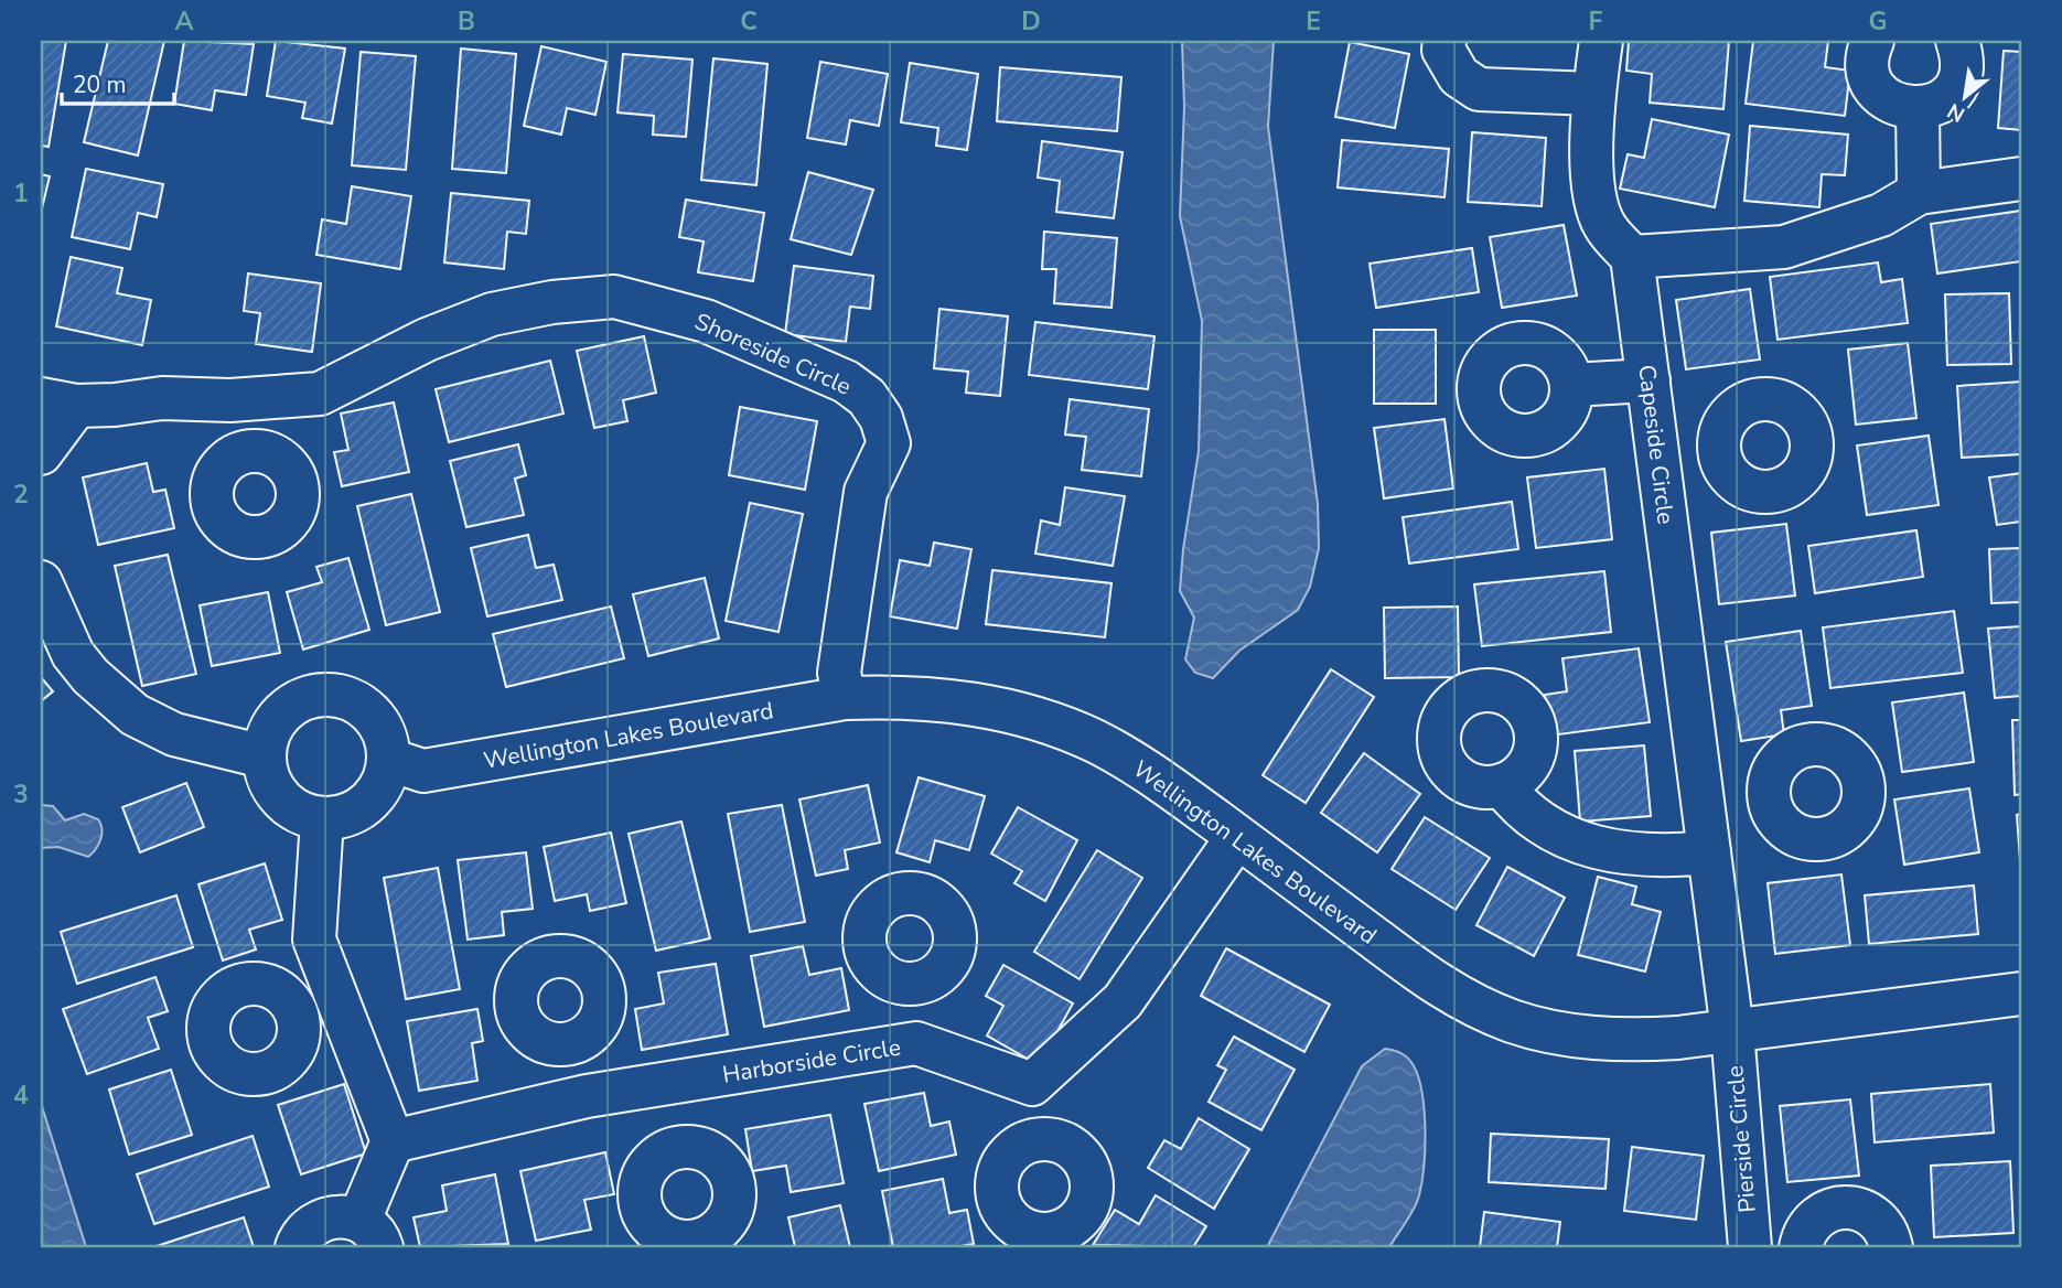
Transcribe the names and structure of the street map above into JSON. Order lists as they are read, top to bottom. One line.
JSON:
{"streets":{"street":["Shoreside Circle","Capeside Circle","Wellington Lakes Boulevard","Harborside Circle","Pierside Circle"]},"crossings":[["Shoreside Circle","Wellington Lakes Boulevard"],["Capeside Circle","Wellington Lakes Boulevard"],["Capeside Circle","Pierside Circle"],["Wellington Lakes Boulevard","Pierside Circle"]],"scale_bar":"20 m","north":"bottom left","grid":{"columns":["A","B","C","D","E","F","G"],"rows":["1","2","3","4"]}}
